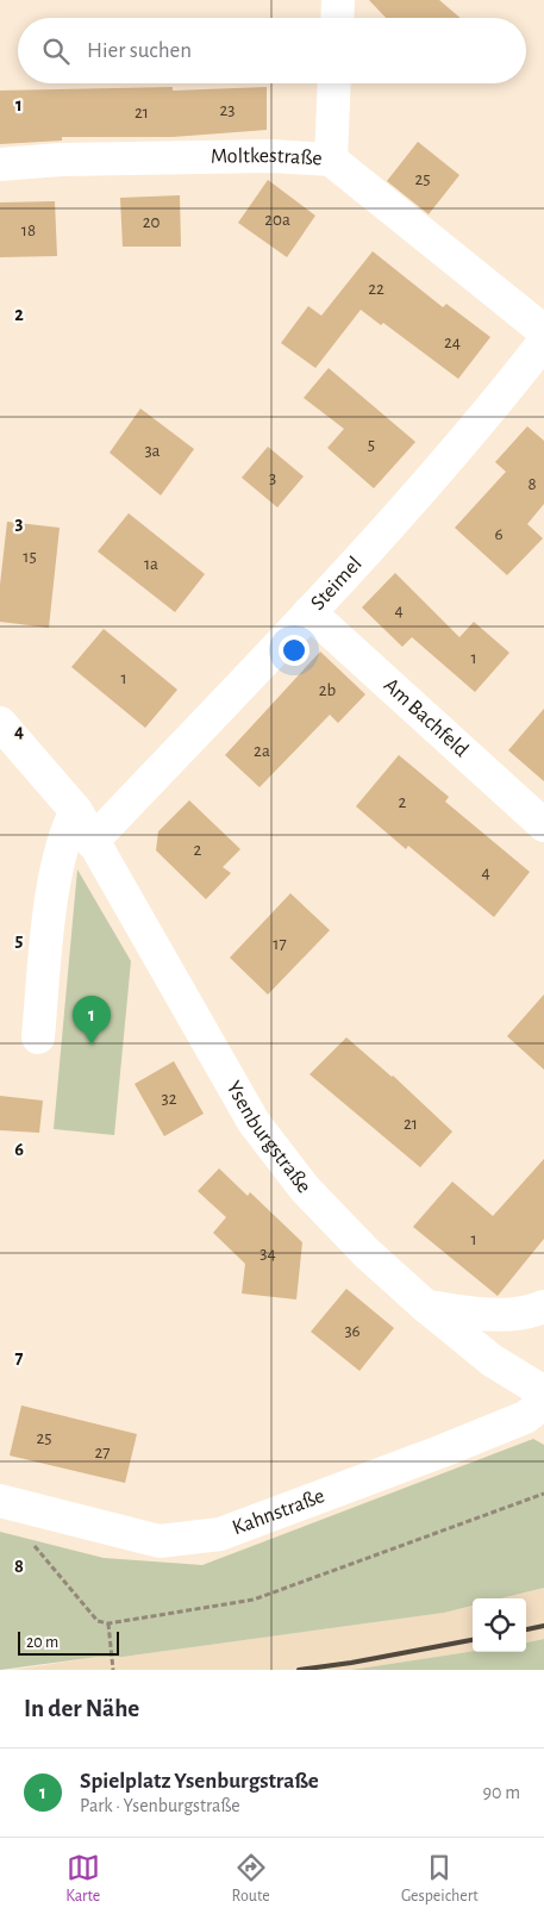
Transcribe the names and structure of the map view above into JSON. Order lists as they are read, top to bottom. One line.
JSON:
{"streets":{"street":["Moltkestraße","Steimel","Am Bachfeld","Ysenburgstraße","Kahnstraße"]},"crossings":[["Steimel","Am Bachfeld"],["Steimel","Ysenburgstraße"]],"house_numbers":["23","21","25","20a","20","18","22","24","5","3a","3","8","6","15","1a","4","1","1","2b","2a","2","2","4","17","32","21","1","34","36","25","27"],"scale_bar":"20 m","page":{"search":"Hier suchen","pins":"1","scale":"20 m","heading":"In der Nähe","list":[{"mark":"1","name":"Spielplatz Ysenburgstraße","note":"Park · Ysenburgstraße","value":"90 m"}],"nav":["Karte","Route","Gespeichert"]},"grid":{"rows":["1","2","3","4","5","6","7","8"]}}
